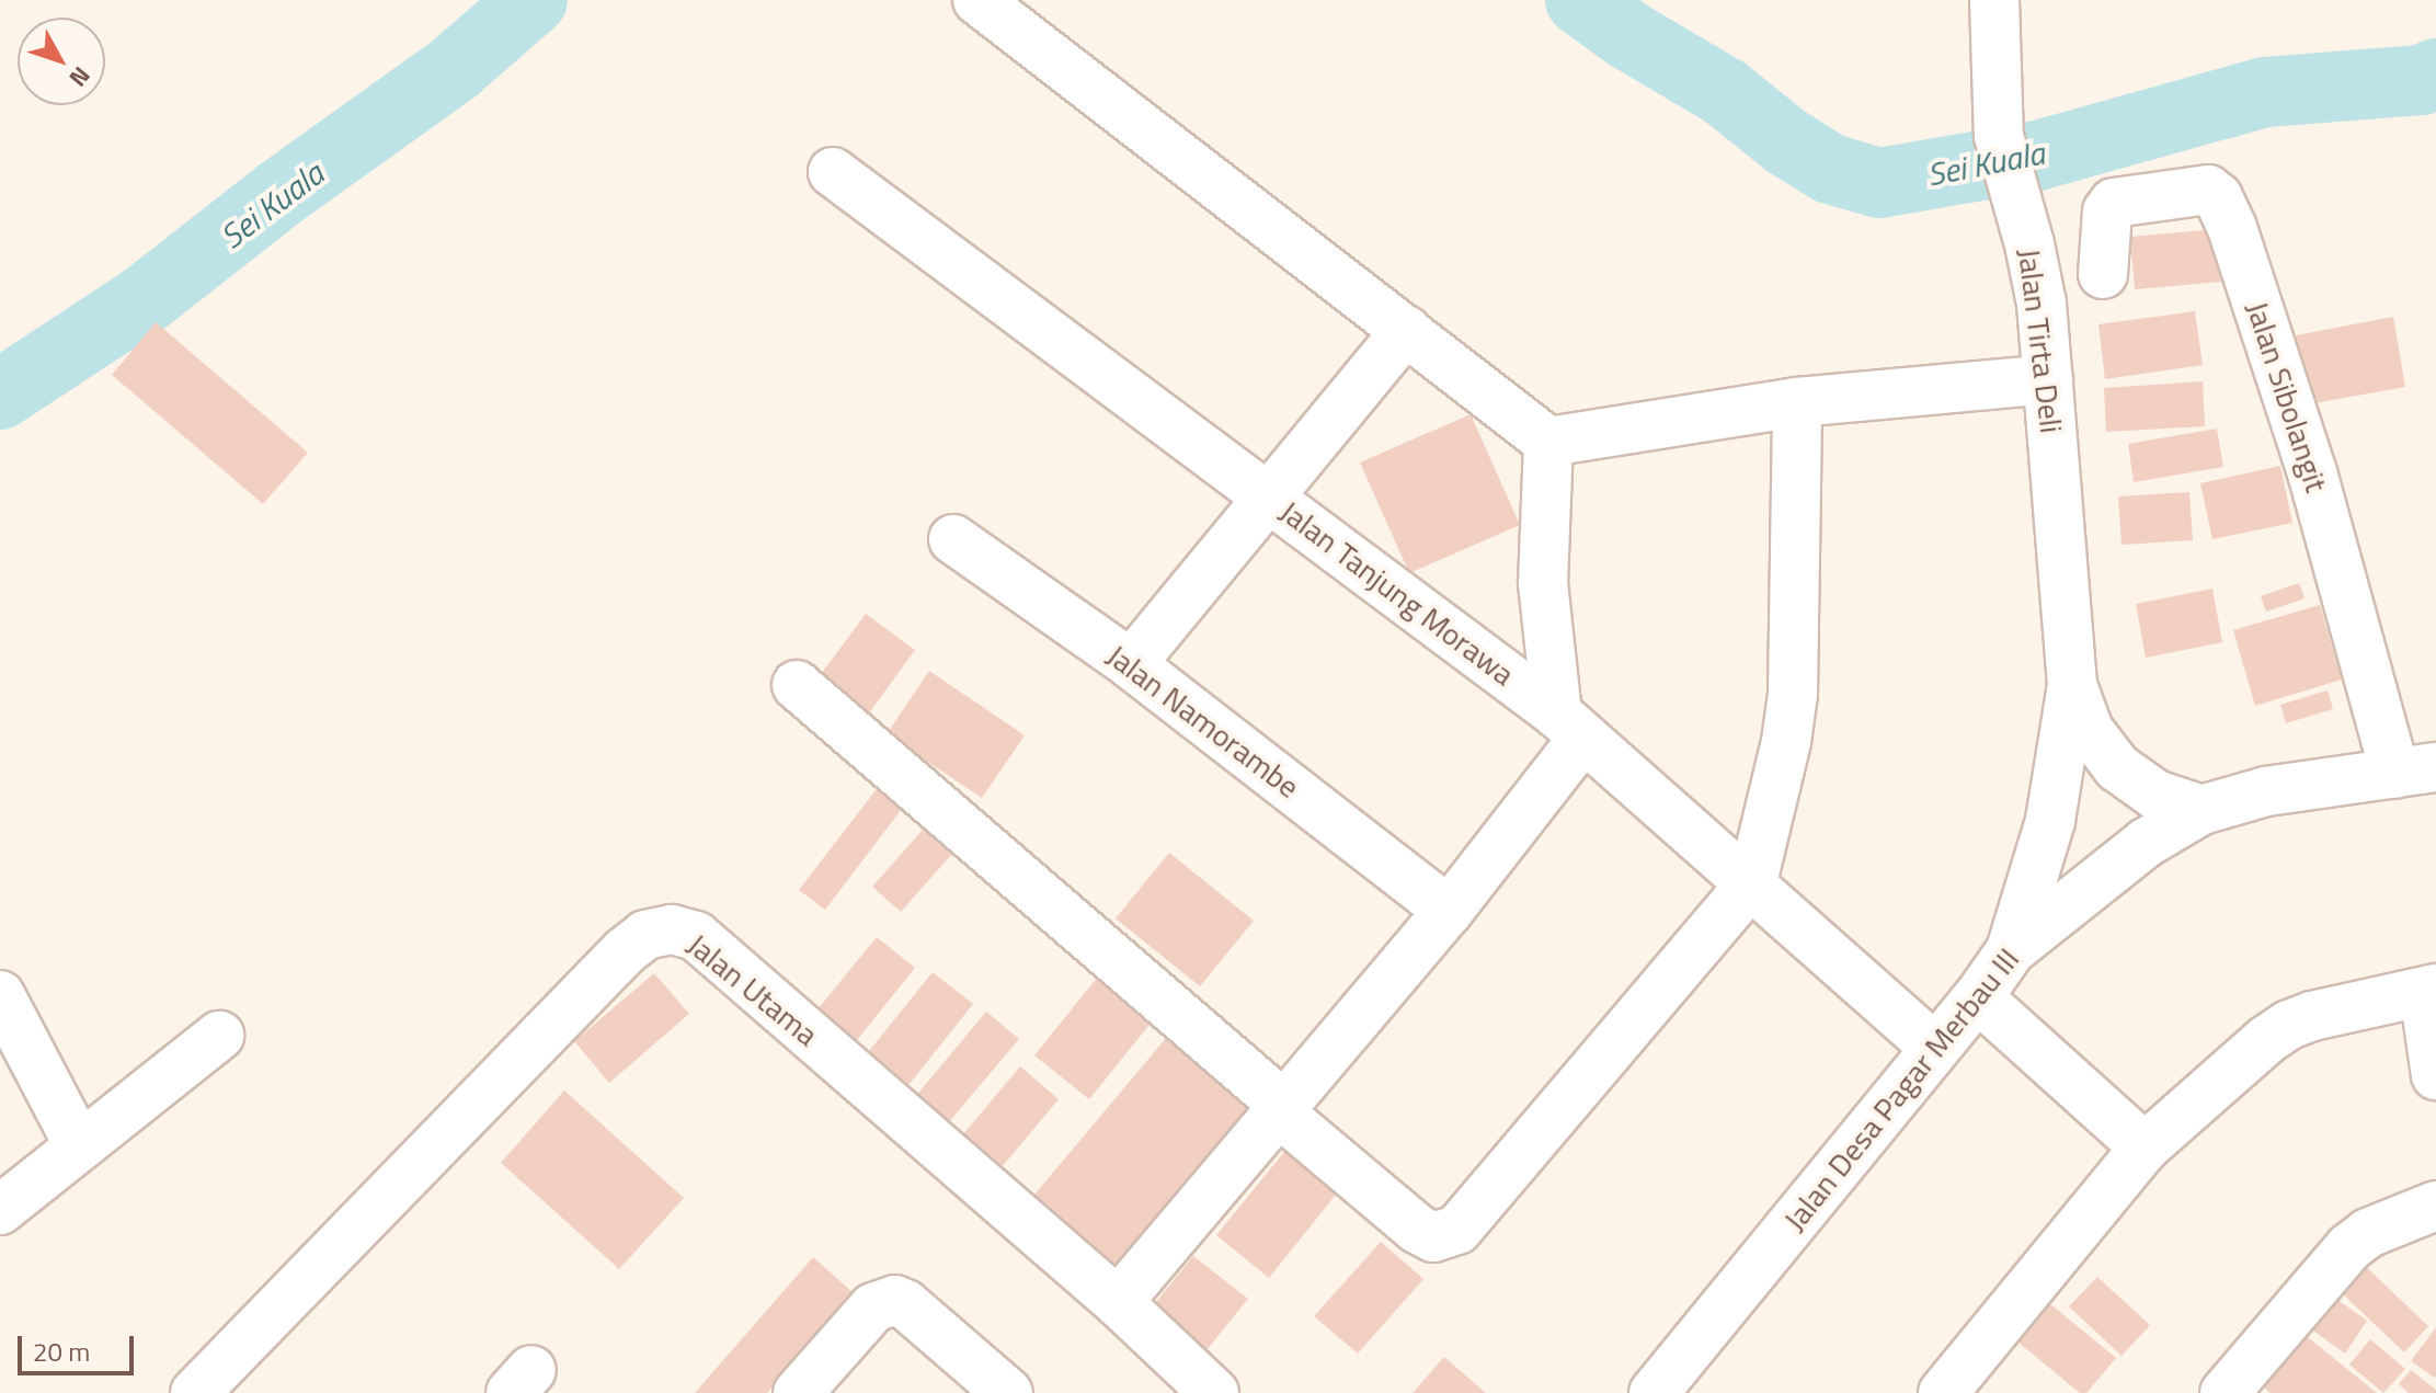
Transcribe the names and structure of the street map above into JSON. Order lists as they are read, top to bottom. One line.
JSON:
{"streets":{"street":["Jalan Tirta Deli","Jalan Sibolangit","Jalan Tanjung Morawa","Jalan Namorambe","Jalan Utama","Jalan Desa Pagar Merbau III"]},"crossings":[["Jalan Tirta Deli","Jalan Sibolangit"],["Jalan Tirta Deli","Jalan Desa Pagar Merbau III"],["Jalan Sibolangit","Jalan Desa Pagar Merbau III"],["Jalan Tanjung Morawa","Jalan Desa Pagar Merbau III"]],"water":["Sei Kuala"],"scale_bar":"20 m","north":"bottom right"}
